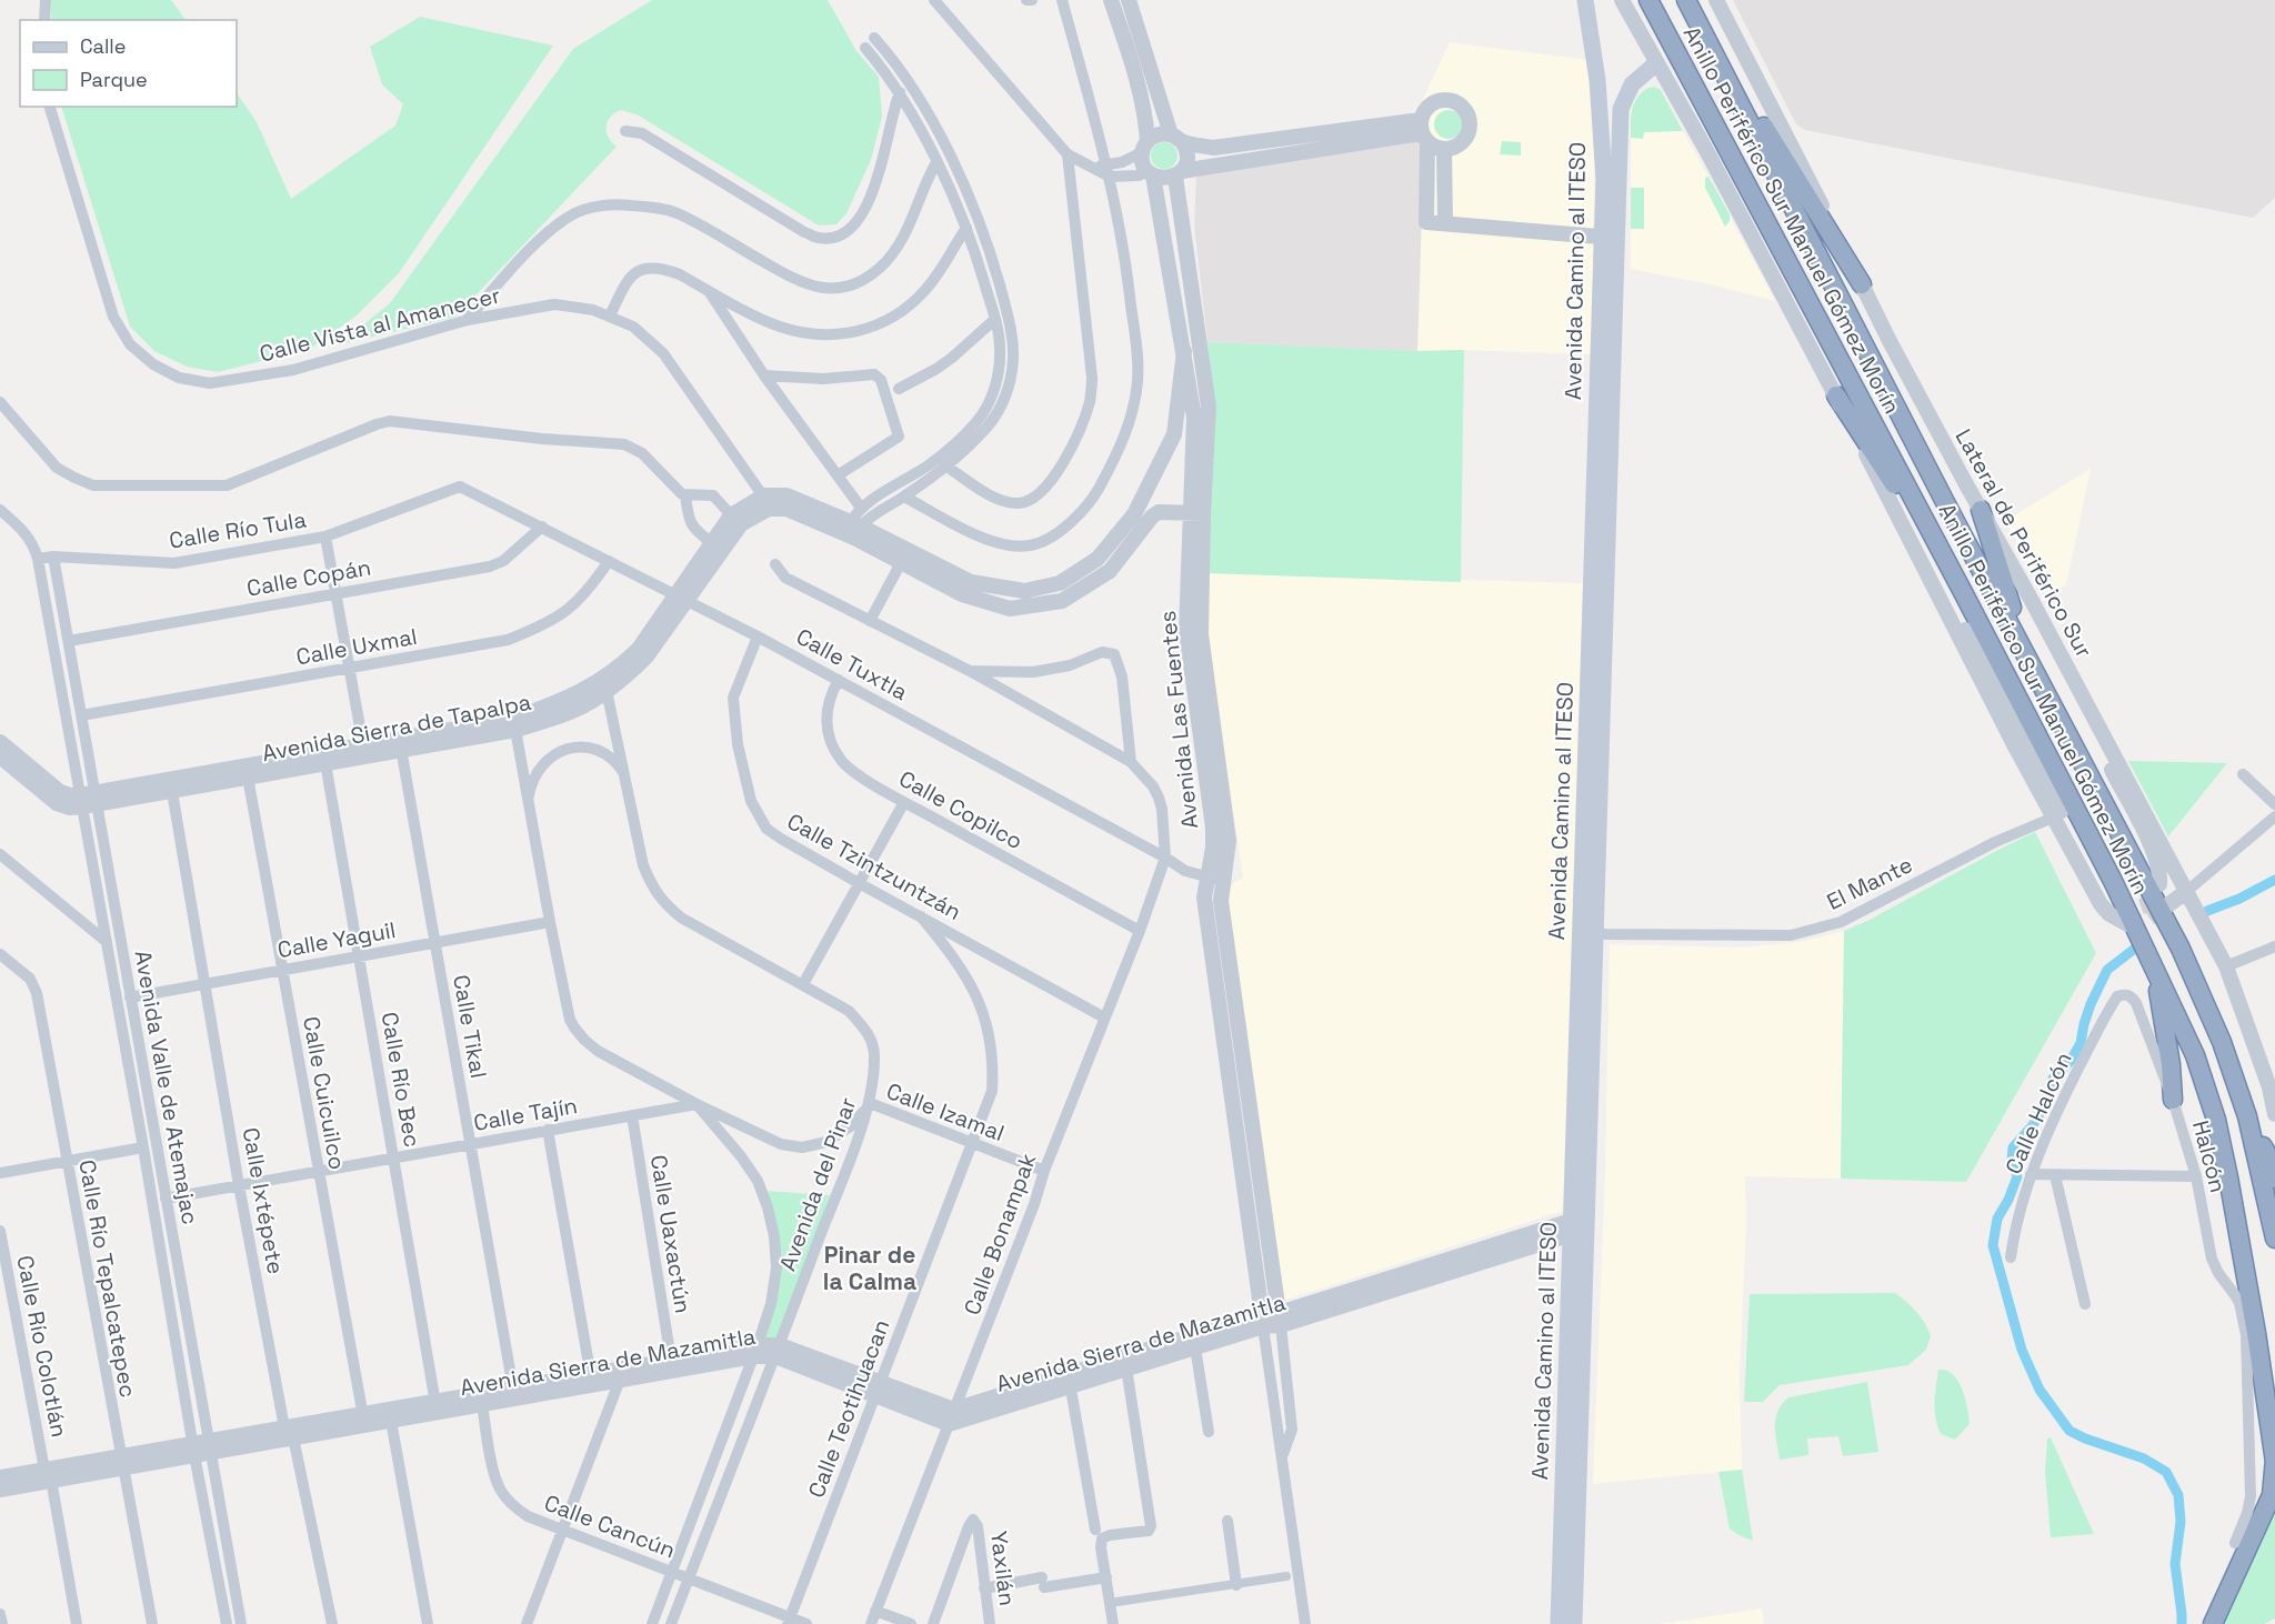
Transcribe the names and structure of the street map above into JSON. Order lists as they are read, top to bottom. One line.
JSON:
{"streets":{"highway":["Anillo Periférico Sur Manuel Gómez Morín"],"main road":["Avenida Camino al ITESO"],"street":["Calle Vista al Amanecer","Calle Río Tula","Lateral de Periférico Sur","Calle Copán","Calle Uxmal","Calle Tuxtla","Avenida Las Fuentes","Avenida Sierra de Tapalpa","Calle Copilco","Calle Tzintzuntzán","El Mante","Calle Yaguil","Calle Tikal","Calle Río Bec","Avenida Valle de Atemajac","Calle Cuicuilco","Calle Izamal","Calle Halcón","Calle Tajín","Halcón","Avenida del Pinar","Calle Ixtépete","Calle Uaxactún","Calle Bonampak","Calle Río Tepalcatepec","Avenida Sierra de Mazamitla","Calle Río Colotlán","Calle Teotihuacan","Calle Cancún","Yaxilán"]},"crossings":[["Avenida Camino al ITESO","El Mante"],["Avenida Camino al ITESO","Avenida Sierra de Mazamitla"],["Calle Vista al Amanecer","Avenida Sierra de Tapalpa"],["Calle Río Tula","Calle Tuxtla"],["Calle Río Tula","Avenida Valle de Atemajac"],["Calle Copán","Calle Tuxtla"],["Calle Copán","Avenida Valle de Atemajac"],["Calle Uxmal","Calle Tuxtla"],["Calle Uxmal","Avenida Valle de Atemajac"],["Calle Tuxtla","Avenida Las Fuentes"],["Calle Tuxtla","Avenida Sierra de Tapalpa"],["Calle Tuxtla","Calle Copilco"],["Calle Tuxtla","Calle Tzintzuntzán"],["Calle Tuxtla","Calle Bonampak"],["Avenida Las Fuentes","Avenida Sierra de Mazamitla"],["Avenida Sierra de Tapalpa","Calle Tikal"],["Avenida Sierra de Tapalpa","Calle Río Bec"],["Avenida Sierra de Tapalpa","Avenida Valle de Atemajac"],["Avenida Sierra de Tapalpa","Calle Cuicuilco"],["Avenida Sierra de Tapalpa","Avenida del Pinar"],["Avenida Sierra de Tapalpa","Calle Ixtépete"],["Calle Copilco","Calle Bonampak"],["Calle Tzintzuntzán","Calle Bonampak"],["Calle Tzintzuntzán","Calle Teotihuacan"],["Calle Yaguil","Calle Tikal"],["Calle Yaguil","Calle Río Bec"],["Calle Yaguil","Avenida Valle de Atemajac"],["Calle Yaguil","Calle Cuicuilco"],["Calle Yaguil","Avenida del Pinar"],["Calle Yaguil","Calle Ixtépete"],["Calle Tikal","Calle Tajín"],["Calle Tikal","Avenida Sierra de Mazamitla"],["Calle Río Bec","Calle Tajín"],["Calle Río Bec","Avenida Sierra de Mazamitla"],["Avenida Valle de Atemajac","Calle Tajín"],["Avenida Valle de Atemajac","Avenida Sierra de Mazamitla"],["Calle Cuicuilco","Calle Tajín"],["Calle Cuicuilco","Avenida Sierra de Mazamitla"],["Calle Izamal","Avenida del Pinar"],["Calle Izamal","Calle Bonampak"],["Calle Izamal","Calle Teotihuacan"],["Calle Halcón","Halcón"],["Calle Tajín","Avenida del Pinar"],["Calle Tajín","Calle Ixtépete"],["Calle Tajín","Calle Uaxactún"],["Avenida del Pinar","Avenida Sierra de Mazamitla"],["Avenida del Pinar","Calle Cancún"],["Calle Ixtépete","Avenida Sierra de Mazamitla"],["Calle Uaxactún","Avenida Sierra de Mazamitla"],["Calle Bonampak","Avenida Sierra de Mazamitla"],["Calle Río Tepalcatepec","Avenida Sierra de Mazamitla"],["Avenida Sierra de Mazamitla","Calle Río Colotlán"],["Avenida Sierra de Mazamitla","Calle Teotihuacan"],["Avenida Sierra de Mazamitla","Calle Cancún"],["Calle Teotihuacan","Calle Cancún"]],"districts":["Pinar de la Calma"],"legend":["Calle","Parque"]}
